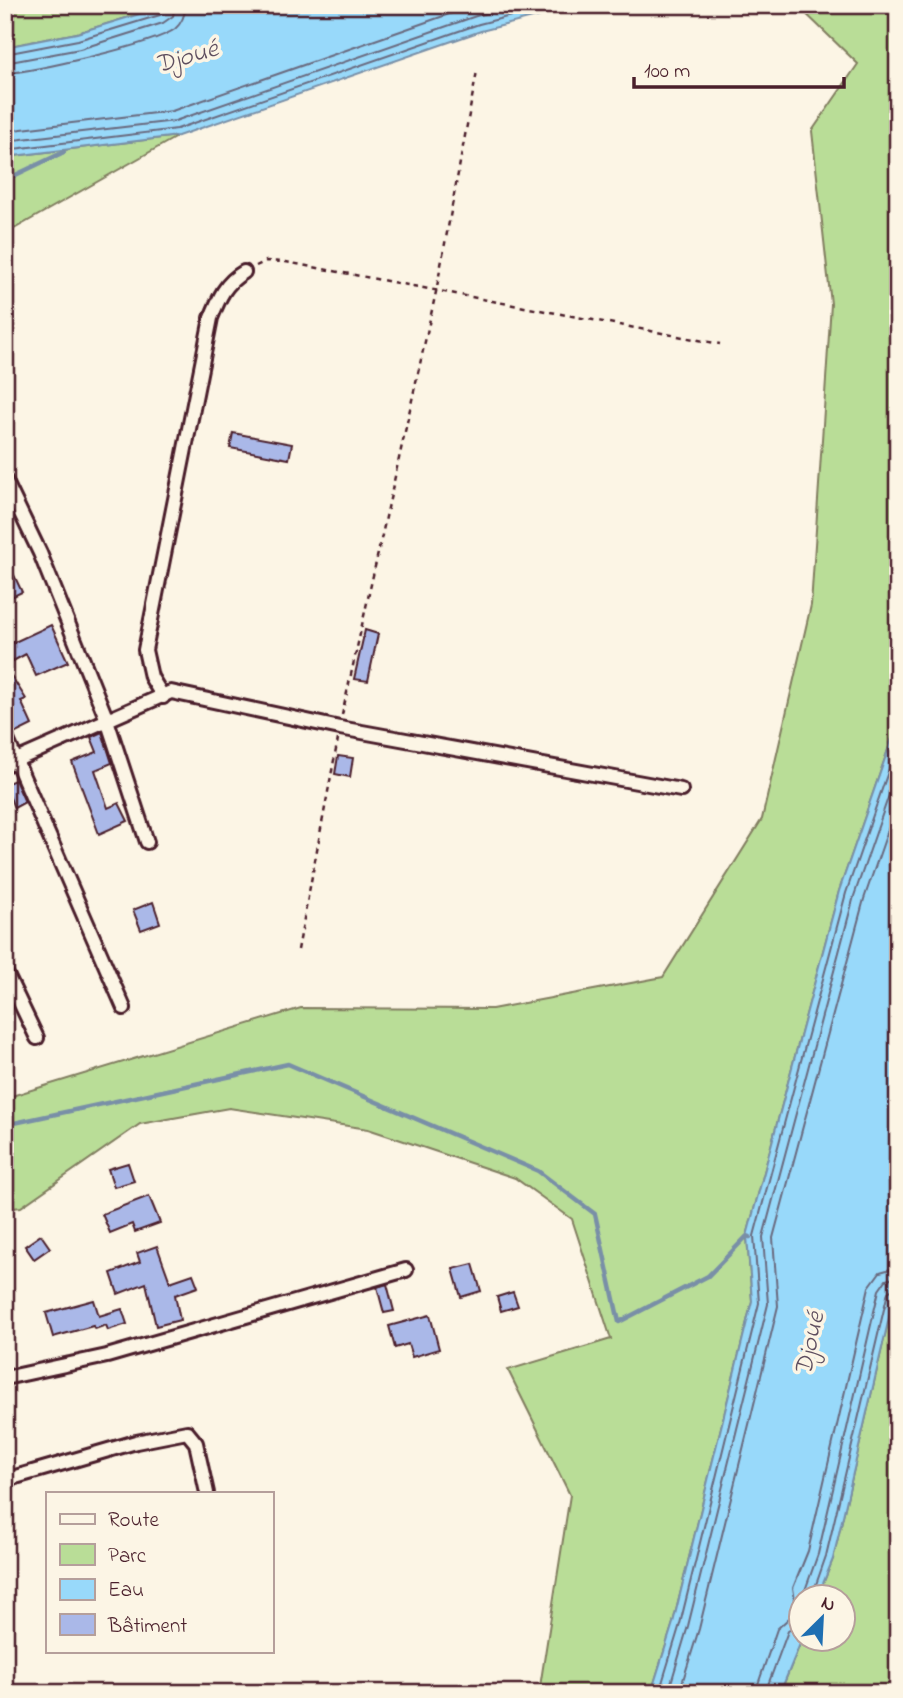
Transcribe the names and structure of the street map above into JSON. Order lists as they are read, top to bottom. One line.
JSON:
{"water":["Djoué"],"legend":["Route","Parc","Eau","Bâtiment"],"scale_bar":"100 m","north":"top right"}
